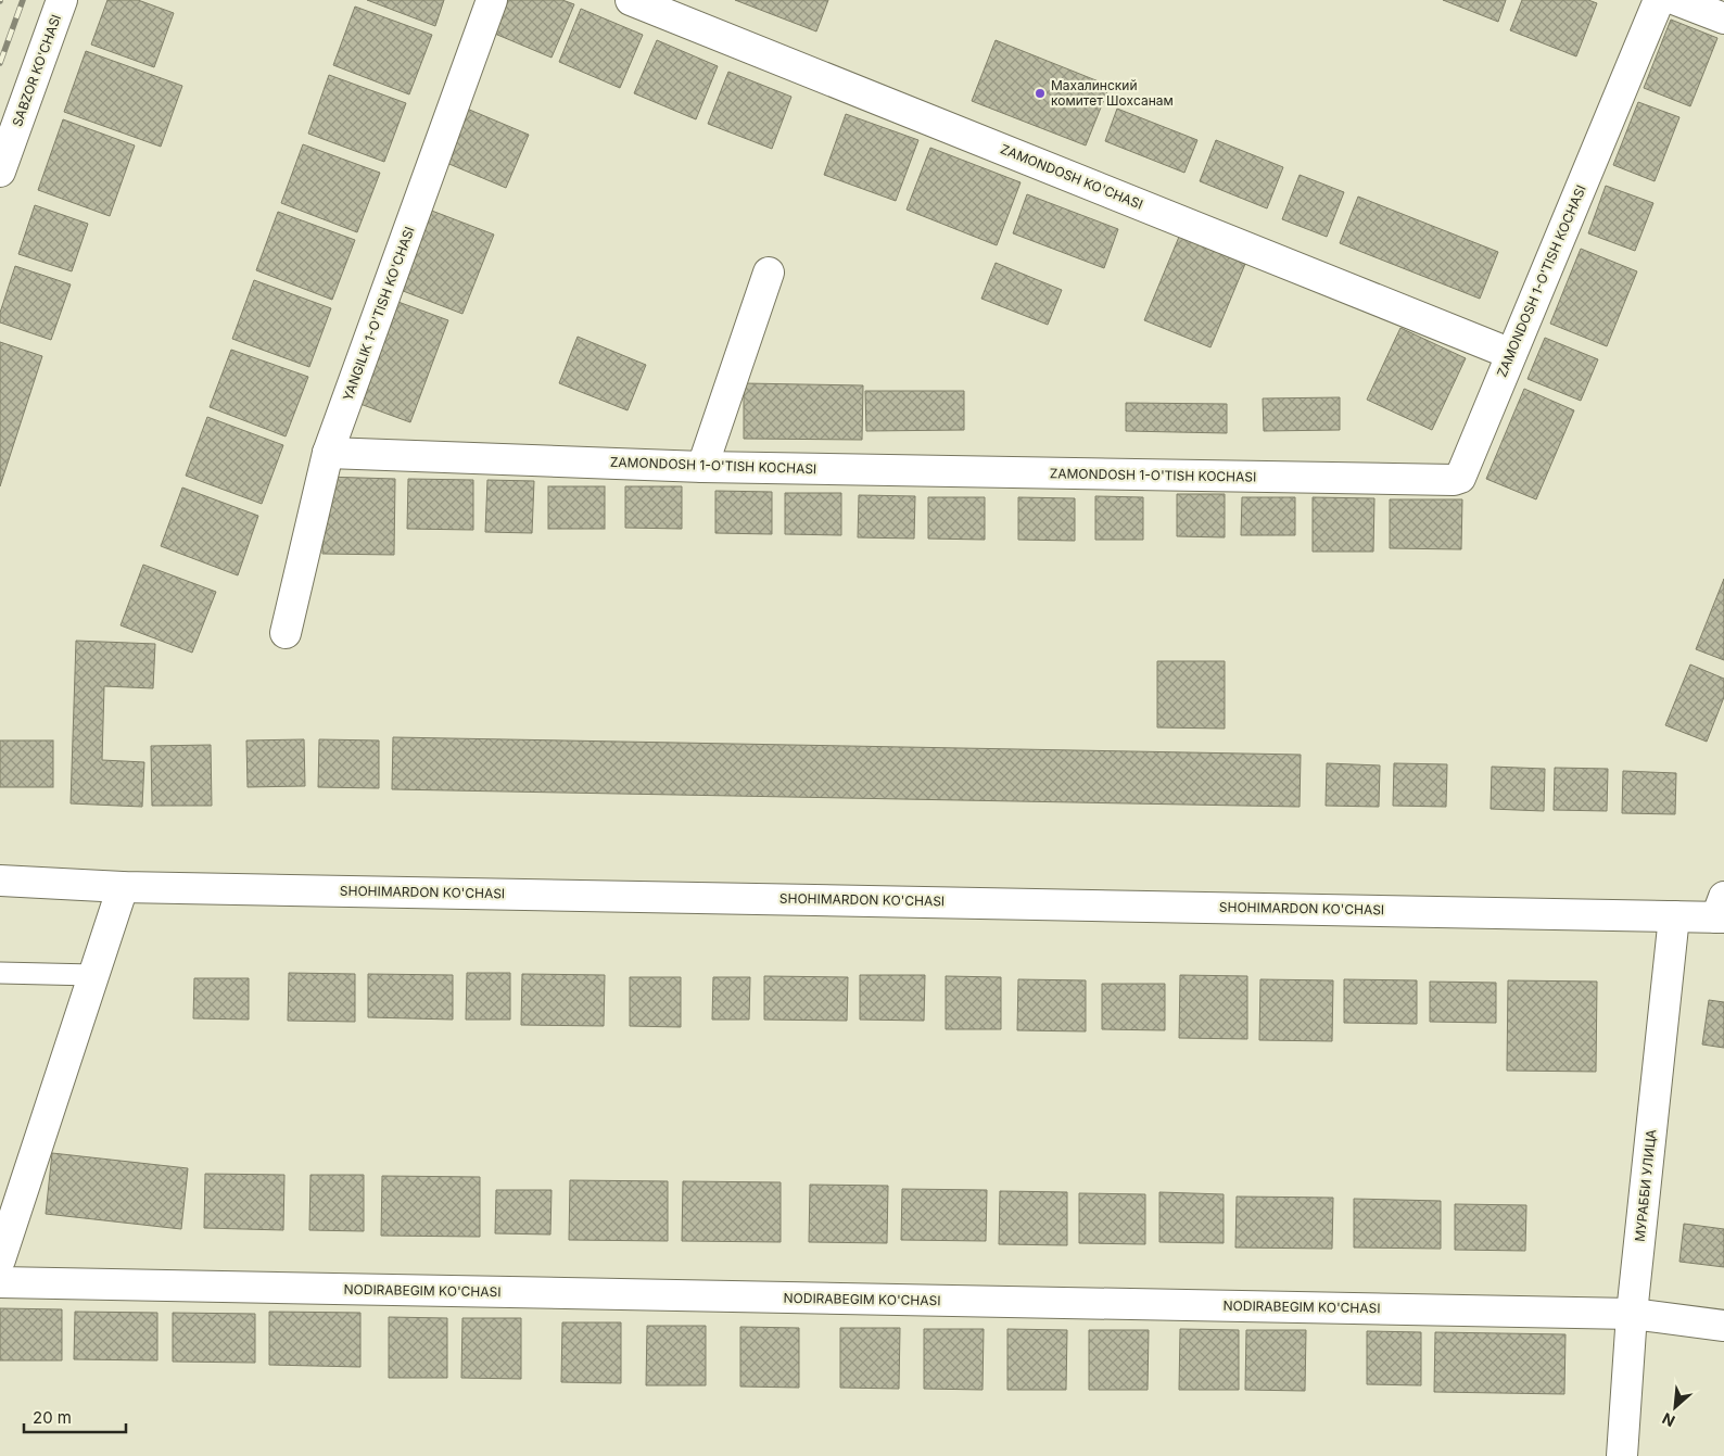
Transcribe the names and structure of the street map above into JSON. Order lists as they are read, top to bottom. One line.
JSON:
{"streets":{"street":["SABZOR KO'CHASI","ZAMONDOSH KO'CHASI","ZAMONDOSH 1-O'TISH KOCHASI","YANGILIK 1-O'TISH KO'CHASI","SHOHIMARDON KO'CHASI","МУРАББИ УЛИЦА","NODIRABEGIM KO'CHASI"]},"crossings":[["ZAMONDOSH KO'CHASI","ZAMONDOSH 1-O'TISH KOCHASI"],["ZAMONDOSH 1-O'TISH KOCHASI","YANGILIK 1-O'TISH KO'CHASI"],["SHOHIMARDON KO'CHASI","МУРАББИ УЛИЦА"],["МУРАББИ УЛИЦА","NODIRABEGIM KO'CHASI"]],"places":["Махалинский комитет Шохcанам"],"scale_bar":"20 m","north":"bottom left"}
